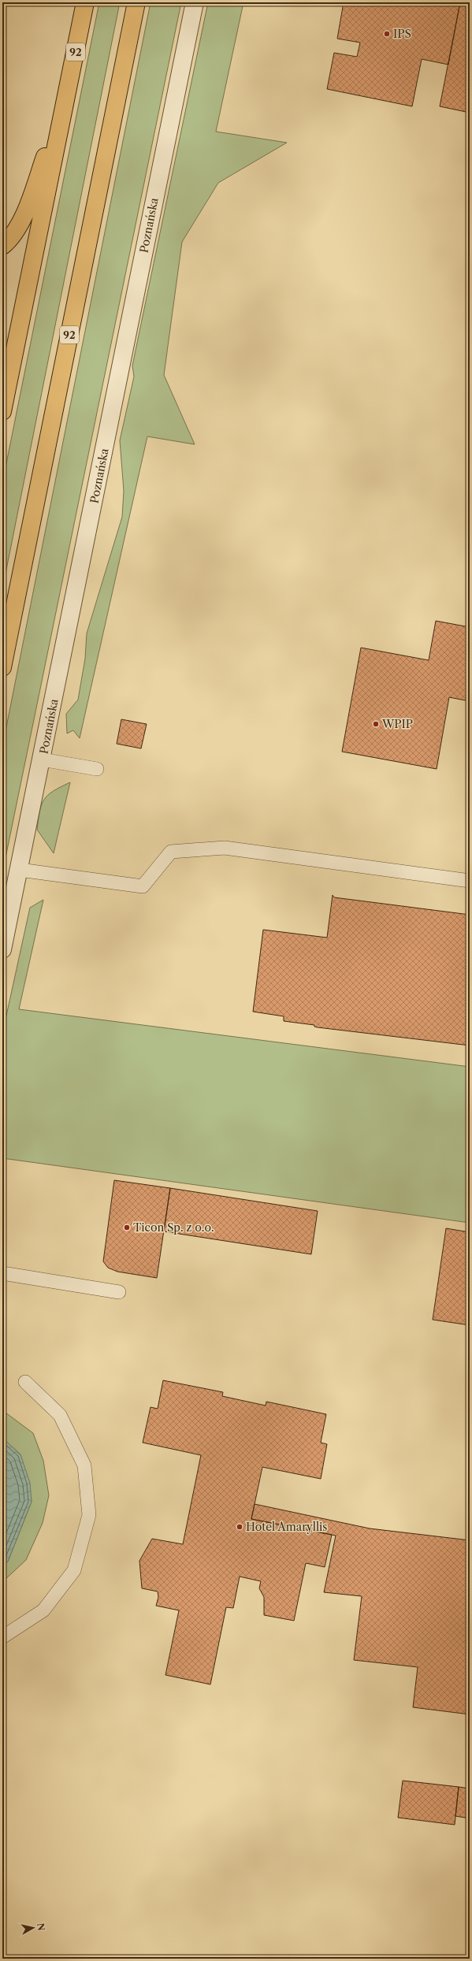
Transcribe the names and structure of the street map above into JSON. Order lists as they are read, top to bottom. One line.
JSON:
{"streets":{"main road":["92"],"street":["Poznańska"]},"places":["IPS","WPIP","Ticon Sp. z o.o.","Hotel Amaryllis"],"north":"right"}
